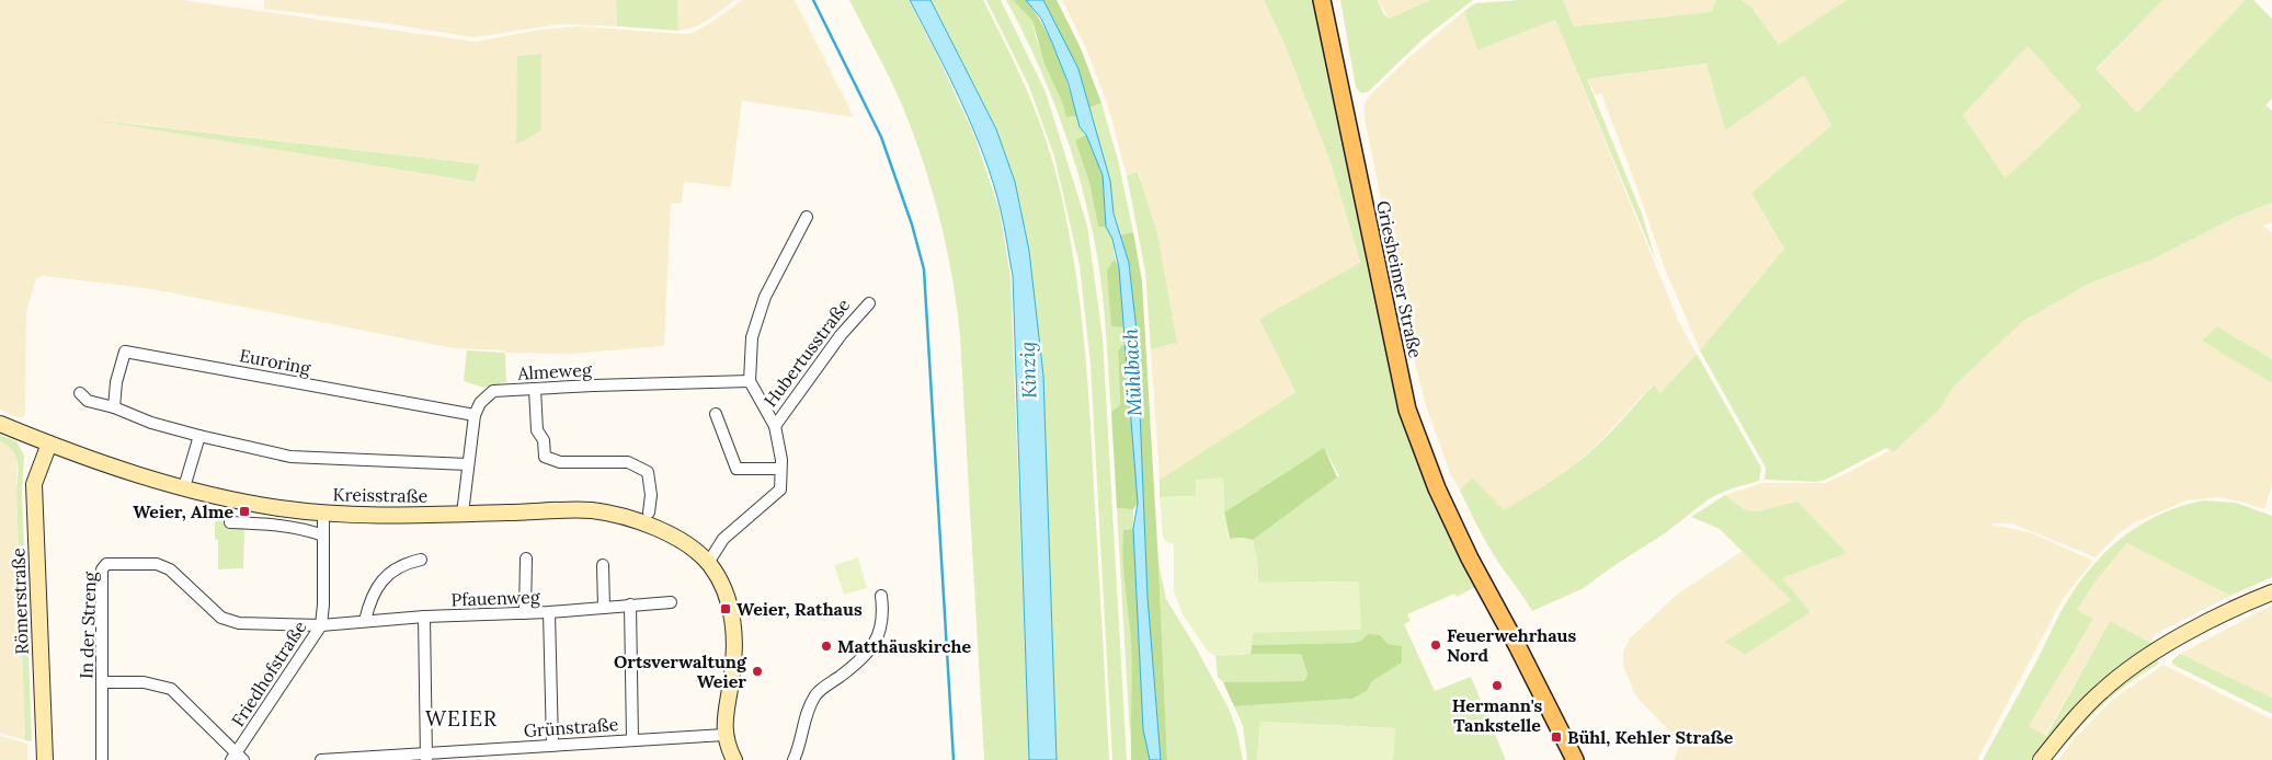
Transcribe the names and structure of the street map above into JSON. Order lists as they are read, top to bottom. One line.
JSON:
{"streets":{"main road":["Griesheimer Straße"],"street":["Hubertusstraße","Euroring","Almeweg","Kreisstraße","Pfauenweg","Römerstraße","In der Streng","Friedhofstraße","Grünstraße"]},"crossings":[["Hubertusstraße","Almeweg"],["Hubertusstraße","Kreisstraße"],["Euroring","Almeweg"],["Kreisstraße","Römerstraße"],["Kreisstraße","Friedhofstraße"],["Pfauenweg","In der Streng"],["Pfauenweg","Friedhofstraße"],["In der Streng","Friedhofstraße"]],"districts":["WEIER"],"water":["Kinzig","Mühlbach"],"places":{"transit":["Weier, Alme","Weier, Rathaus","Bühl, Kehler Straße"],"other":["Feuerwehrhaus Nord","Matthäuskirche","Ortsverwaltung Weier","Hermann's Tankstelle"]}}
